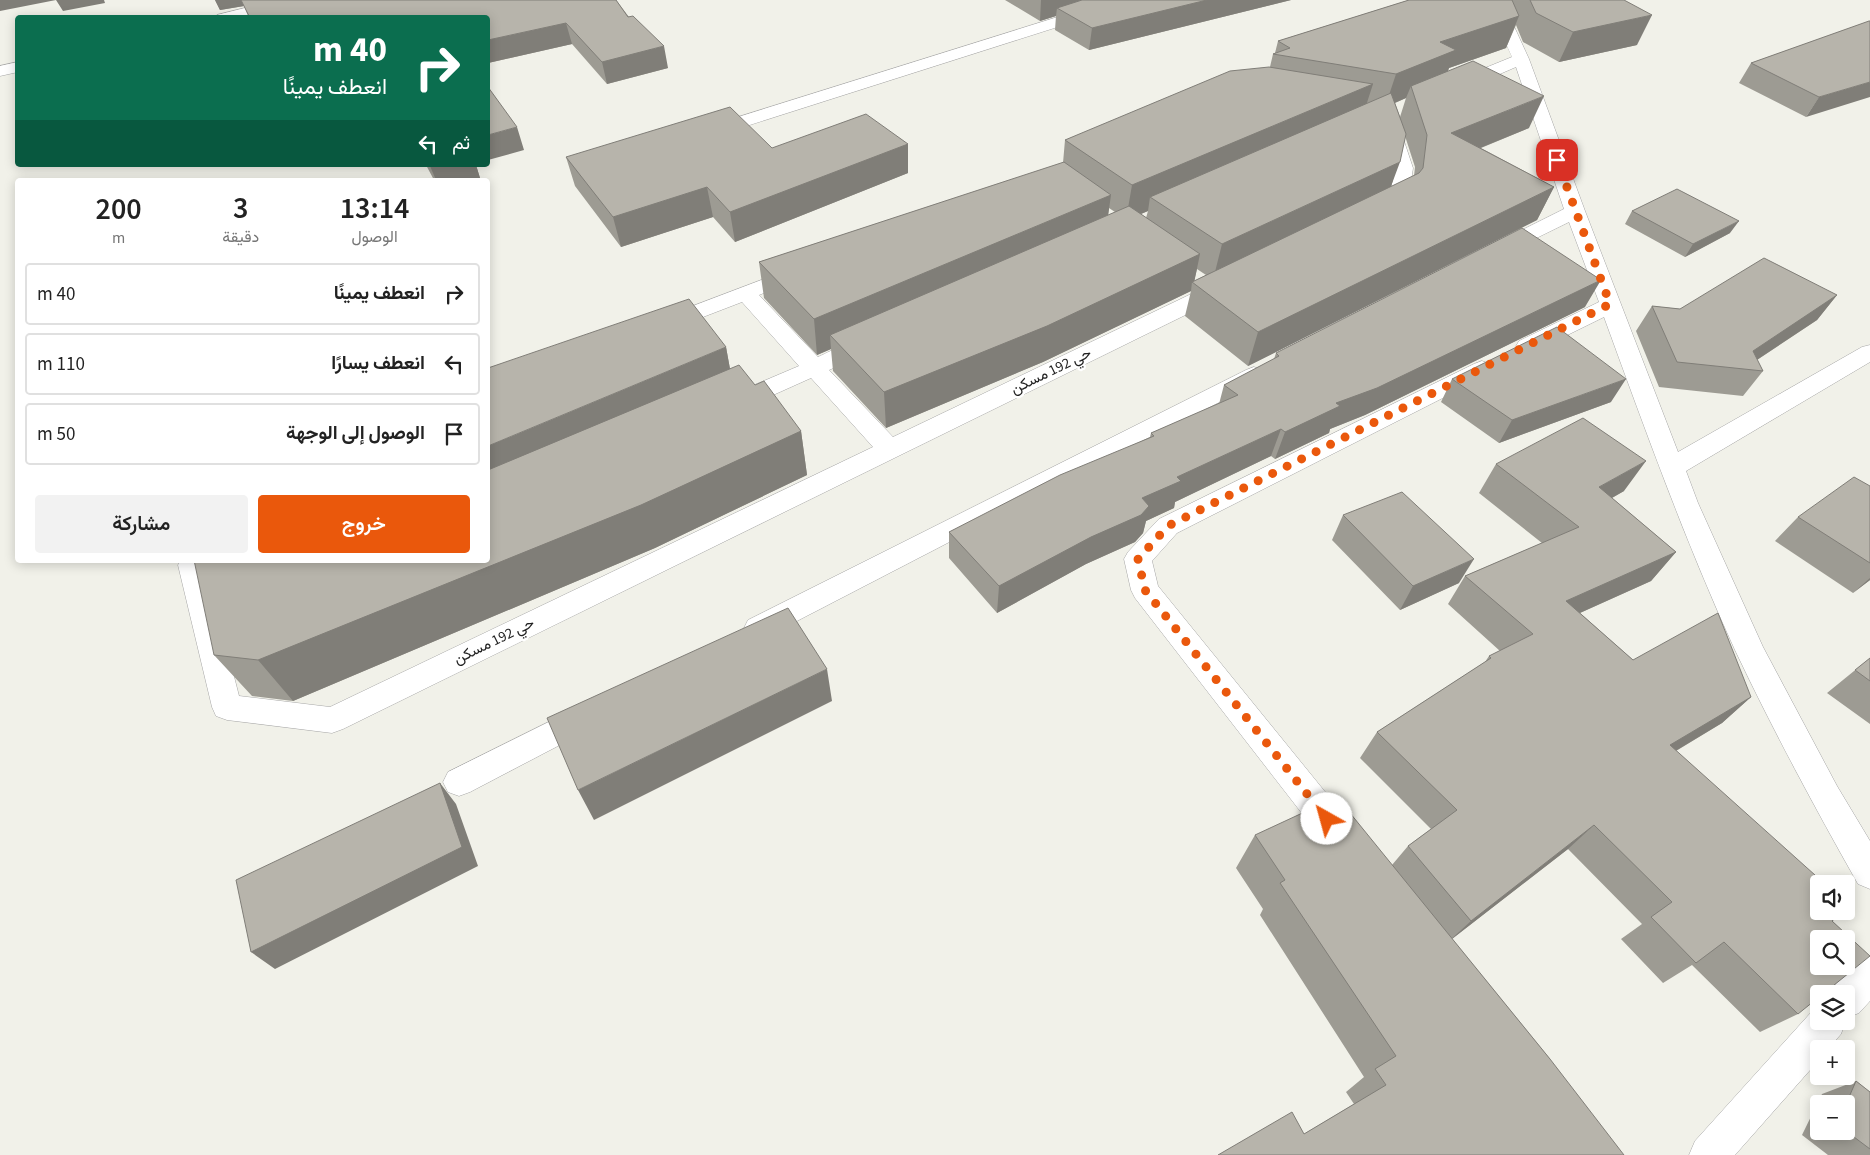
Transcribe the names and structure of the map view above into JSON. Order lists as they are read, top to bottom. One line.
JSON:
{"streets":{"street":["حي 192 مسكن"]},"page":{"turn":["40 m","انعطف يمينًا"],"then":"ثم","eta":["13:14","الوصول","3","دقيقة","200","m"],"list":[{"name":"انعطف يمينًا","value":"40 m"},{"name":"انعطف يسارًا","value":"110 m"},{"name":"الوصول إلى الوجهة","value":"50 m"}],"buttons":["خروج","مشاركة"],"map_buttons":["+","−"]}}
